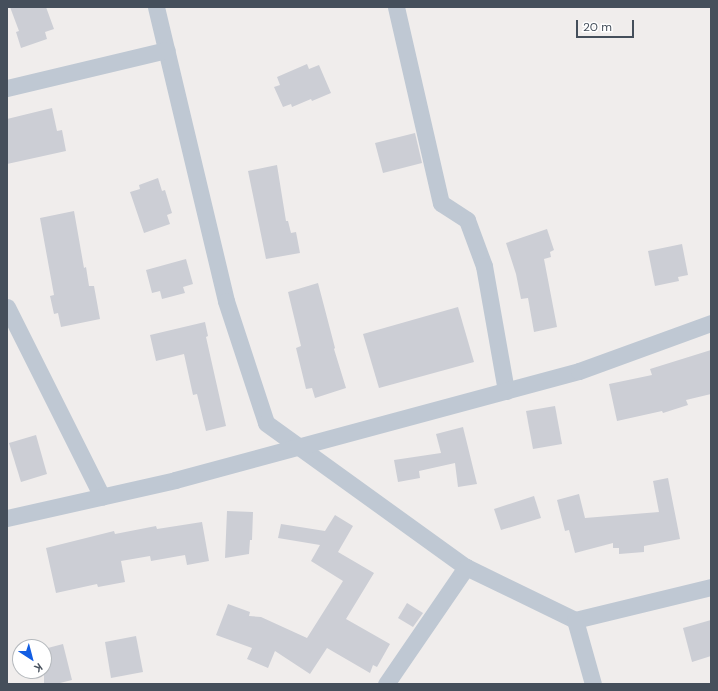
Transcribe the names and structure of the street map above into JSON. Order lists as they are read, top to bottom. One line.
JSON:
{"scale_bar":"20 m","north":"bottom right"}
